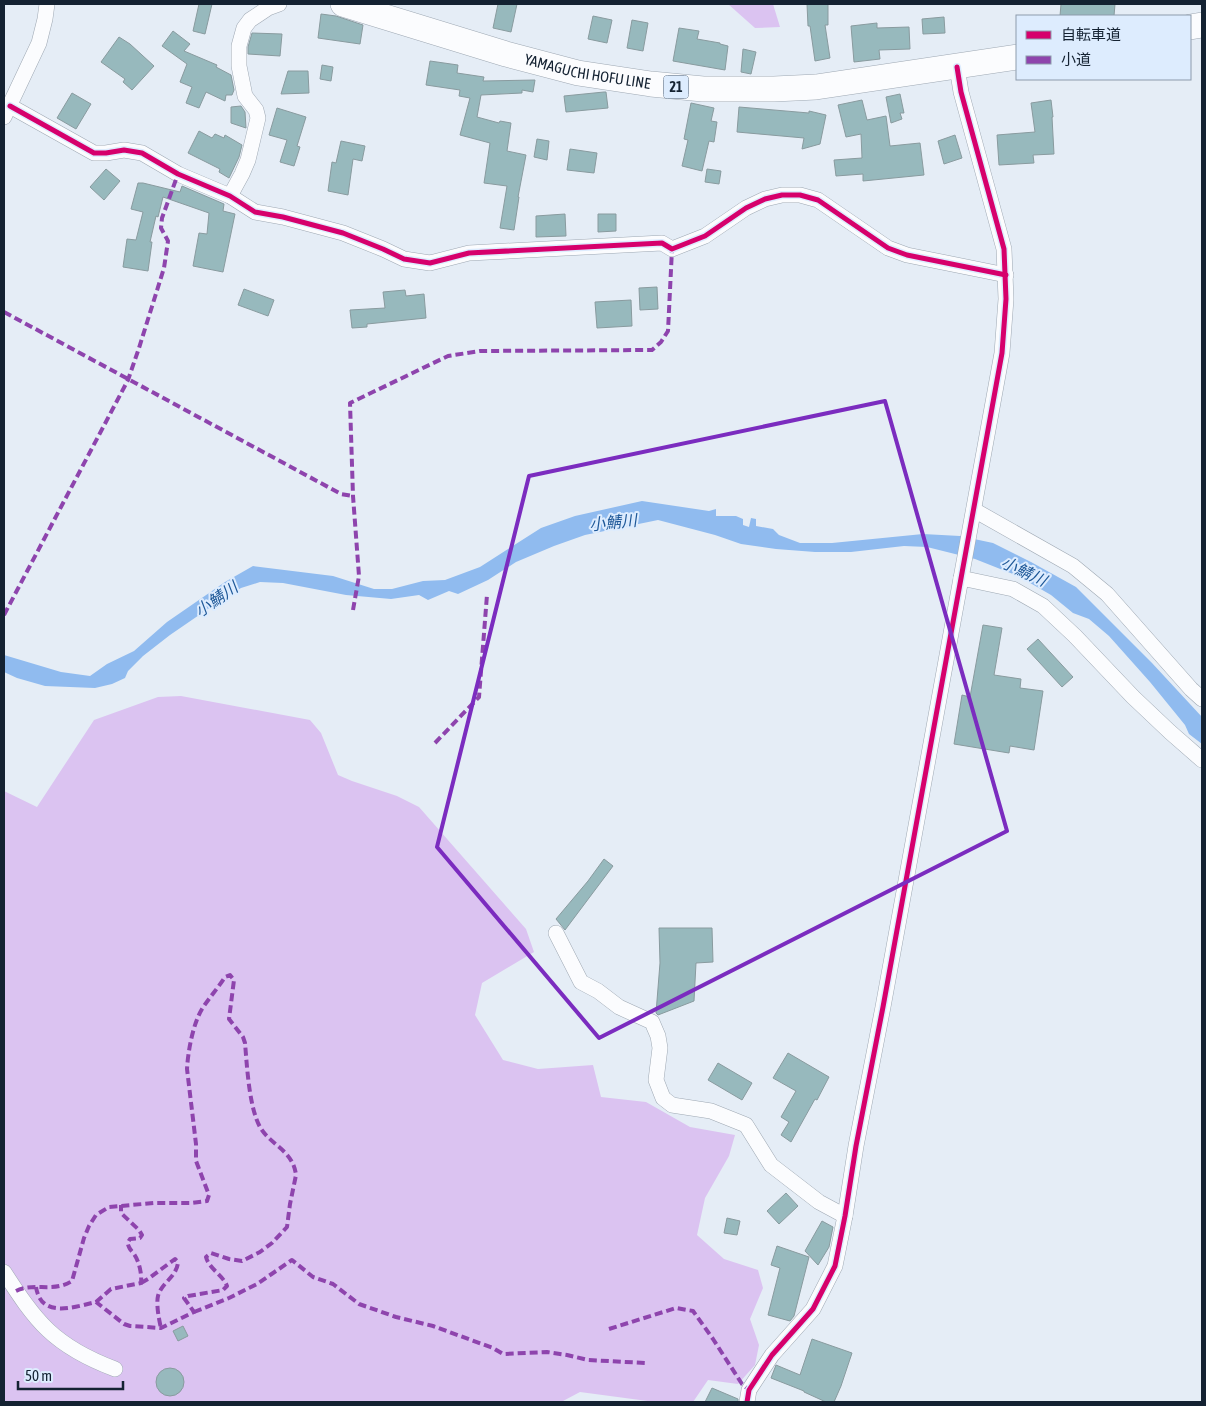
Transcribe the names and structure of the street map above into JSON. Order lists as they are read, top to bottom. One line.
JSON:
{"streets":{"main road":["YAMAGUCHI HOFU LINE","21"]},"water":["小鯖川"],"legend":["自転車道","小道"],"scale_bar":"50 m"}
